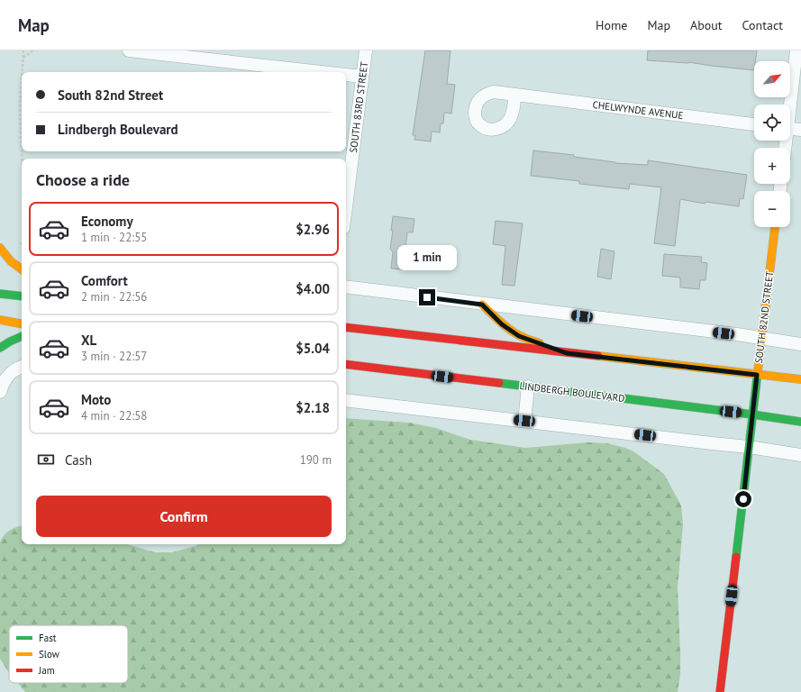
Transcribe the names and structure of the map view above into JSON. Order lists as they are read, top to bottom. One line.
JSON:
{"streets":{"main road":["SOUTH 82ND STREET","LINDBERGH BOULEVARD"],"street":["SOUTH 83RD STREET","CHELWYNDE AVENUE"]},"crossings":[["SOUTH 82ND STREET","LINDBERGH BOULEVARD"]],"legend":["Fast","Slow","Jam"],"north":"top right","page":{"header":"Map","nav":["Home","Map","About","Contact"],"map_buttons":["+","−"],"banner":["South 82nd Street","Lindbergh Boulevard"],"heading":"Choose a ride","list":[{"name":"Economy","note":"1 min · 22:55","value":"$2.96"},{"name":"Comfort","note":"2 min · 22:56","value":"$4.00"},{"name":"XL","note":"3 min · 22:57","value":"$5.04"},{"name":"Moto","note":"4 min · 22:58","value":"$2.18"}],"bubble":"1 min","pay":["Cash","190 m"],"buttons":"Confirm"}}
